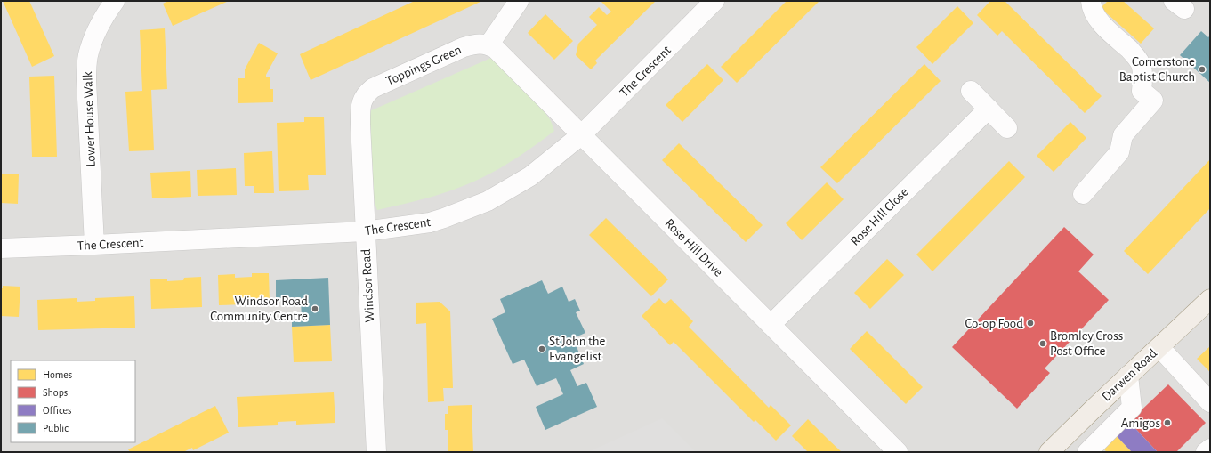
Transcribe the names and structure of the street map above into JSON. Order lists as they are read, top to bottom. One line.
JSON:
{"streets":{"main road":["Darwen Road"],"street":["Toppings Green","The Crescent","Lower House Walk","Rose Hill Close","Rose Hill Drive","Windsor Road"]},"crossings":[["Toppings Green","Rose Hill Drive"],["Toppings Green","Windsor Road"],["The Crescent","Lower House Walk"],["The Crescent","Rose Hill Drive"],["The Crescent","Windsor Road"],["Rose Hill Close","Rose Hill Drive"]],"places":["Cornerstone Baptist Church","Windsor Road Community Centre","Co-op Food","Bromley Cross Post Office","St John the Evangelist","Amigos"],"legend":["Homes","Shops","Offices","Public"]}
